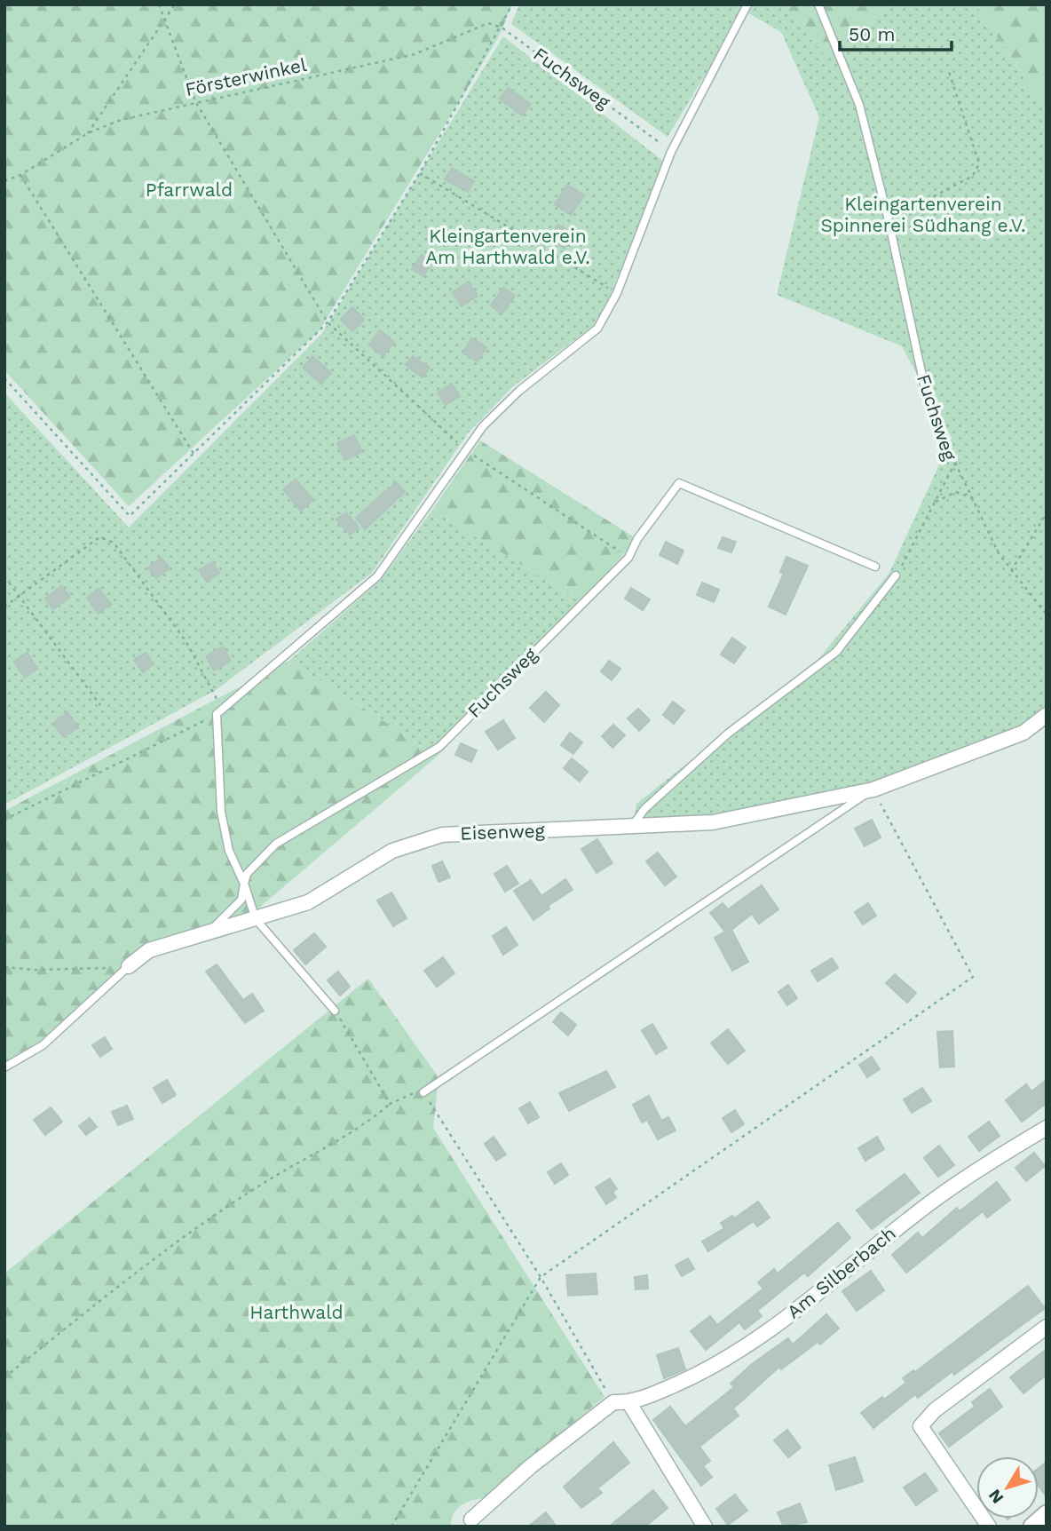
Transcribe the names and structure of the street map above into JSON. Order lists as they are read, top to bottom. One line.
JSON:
{"streets":{"street":["Eisenweg","Am Silberbach"],"lane":["Fuchsweg"],"path":["Försterwinkel"]},"crossings":[["Försterwinkel","Fuchsweg"]],"parks":["Pfarrwald","Kleingartenverein Spinnerei Südhang e.V.","Kleingartenverein Am Harthwald e.V.","Harthwald"],"scale_bar":"50 m","north":"bottom left"}
